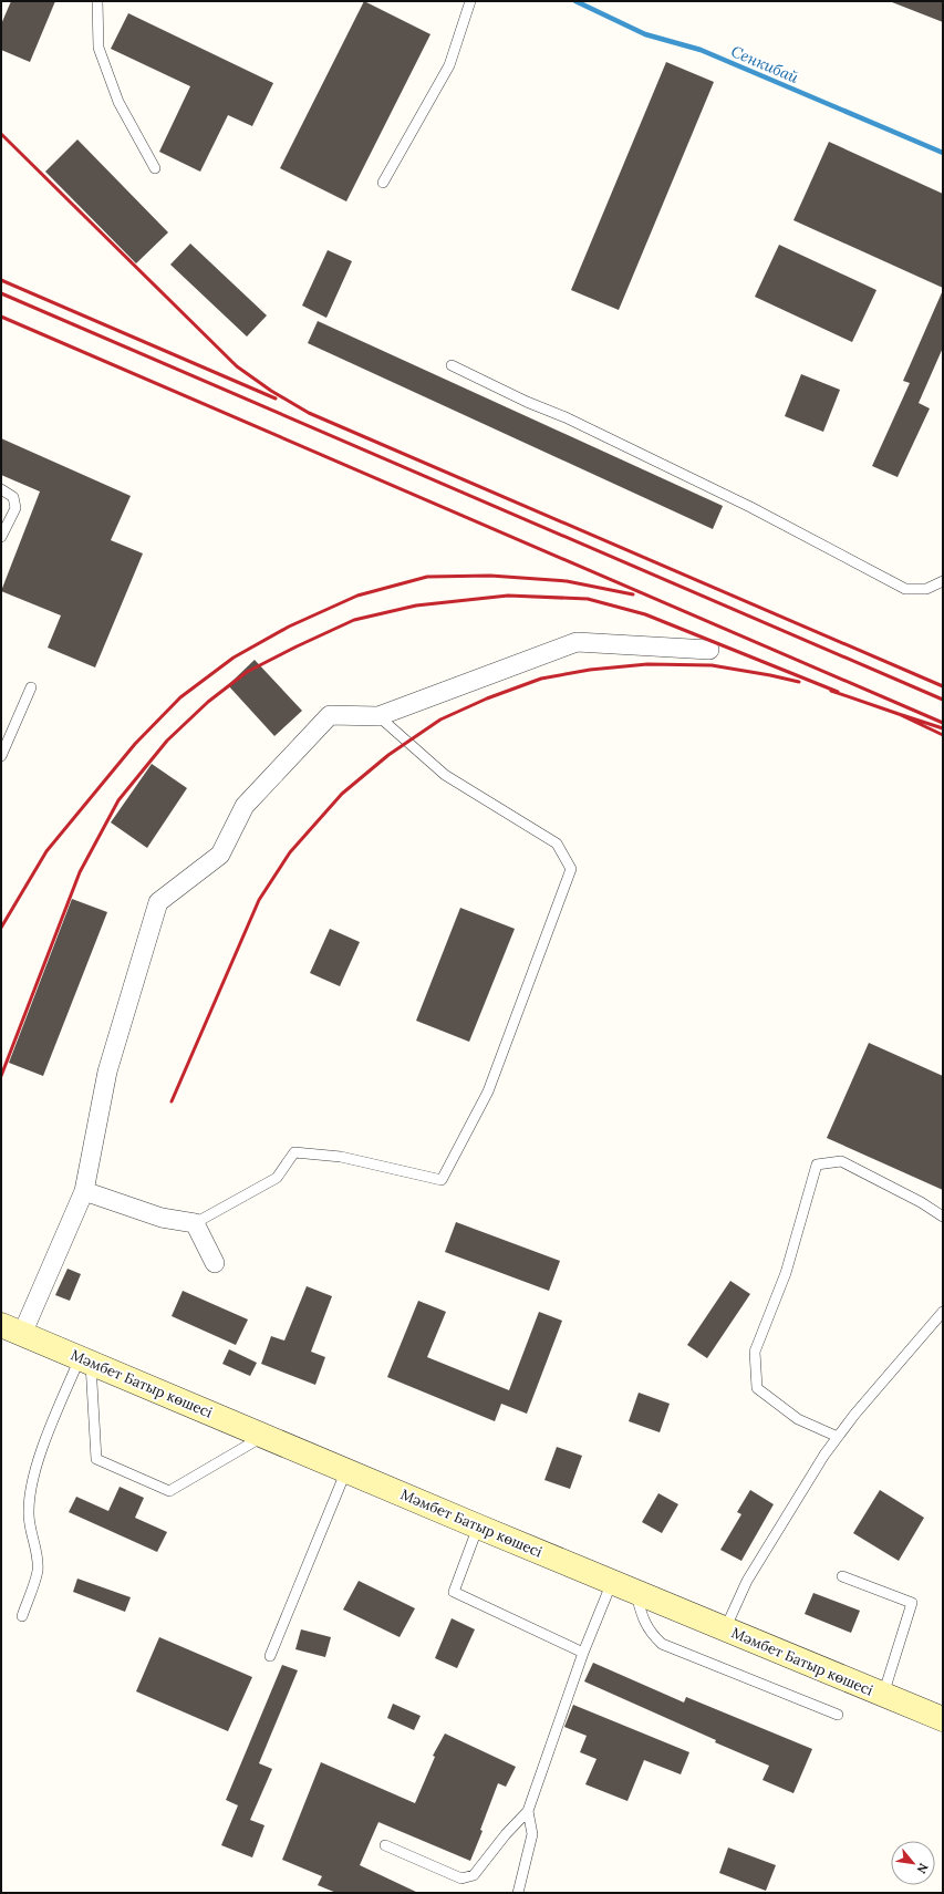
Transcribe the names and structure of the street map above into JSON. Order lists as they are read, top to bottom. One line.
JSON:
{"streets":{"main road":["Мәмбет Батыр көшесі"]},"water":["Сенкибай"],"north":"bottom right"}
